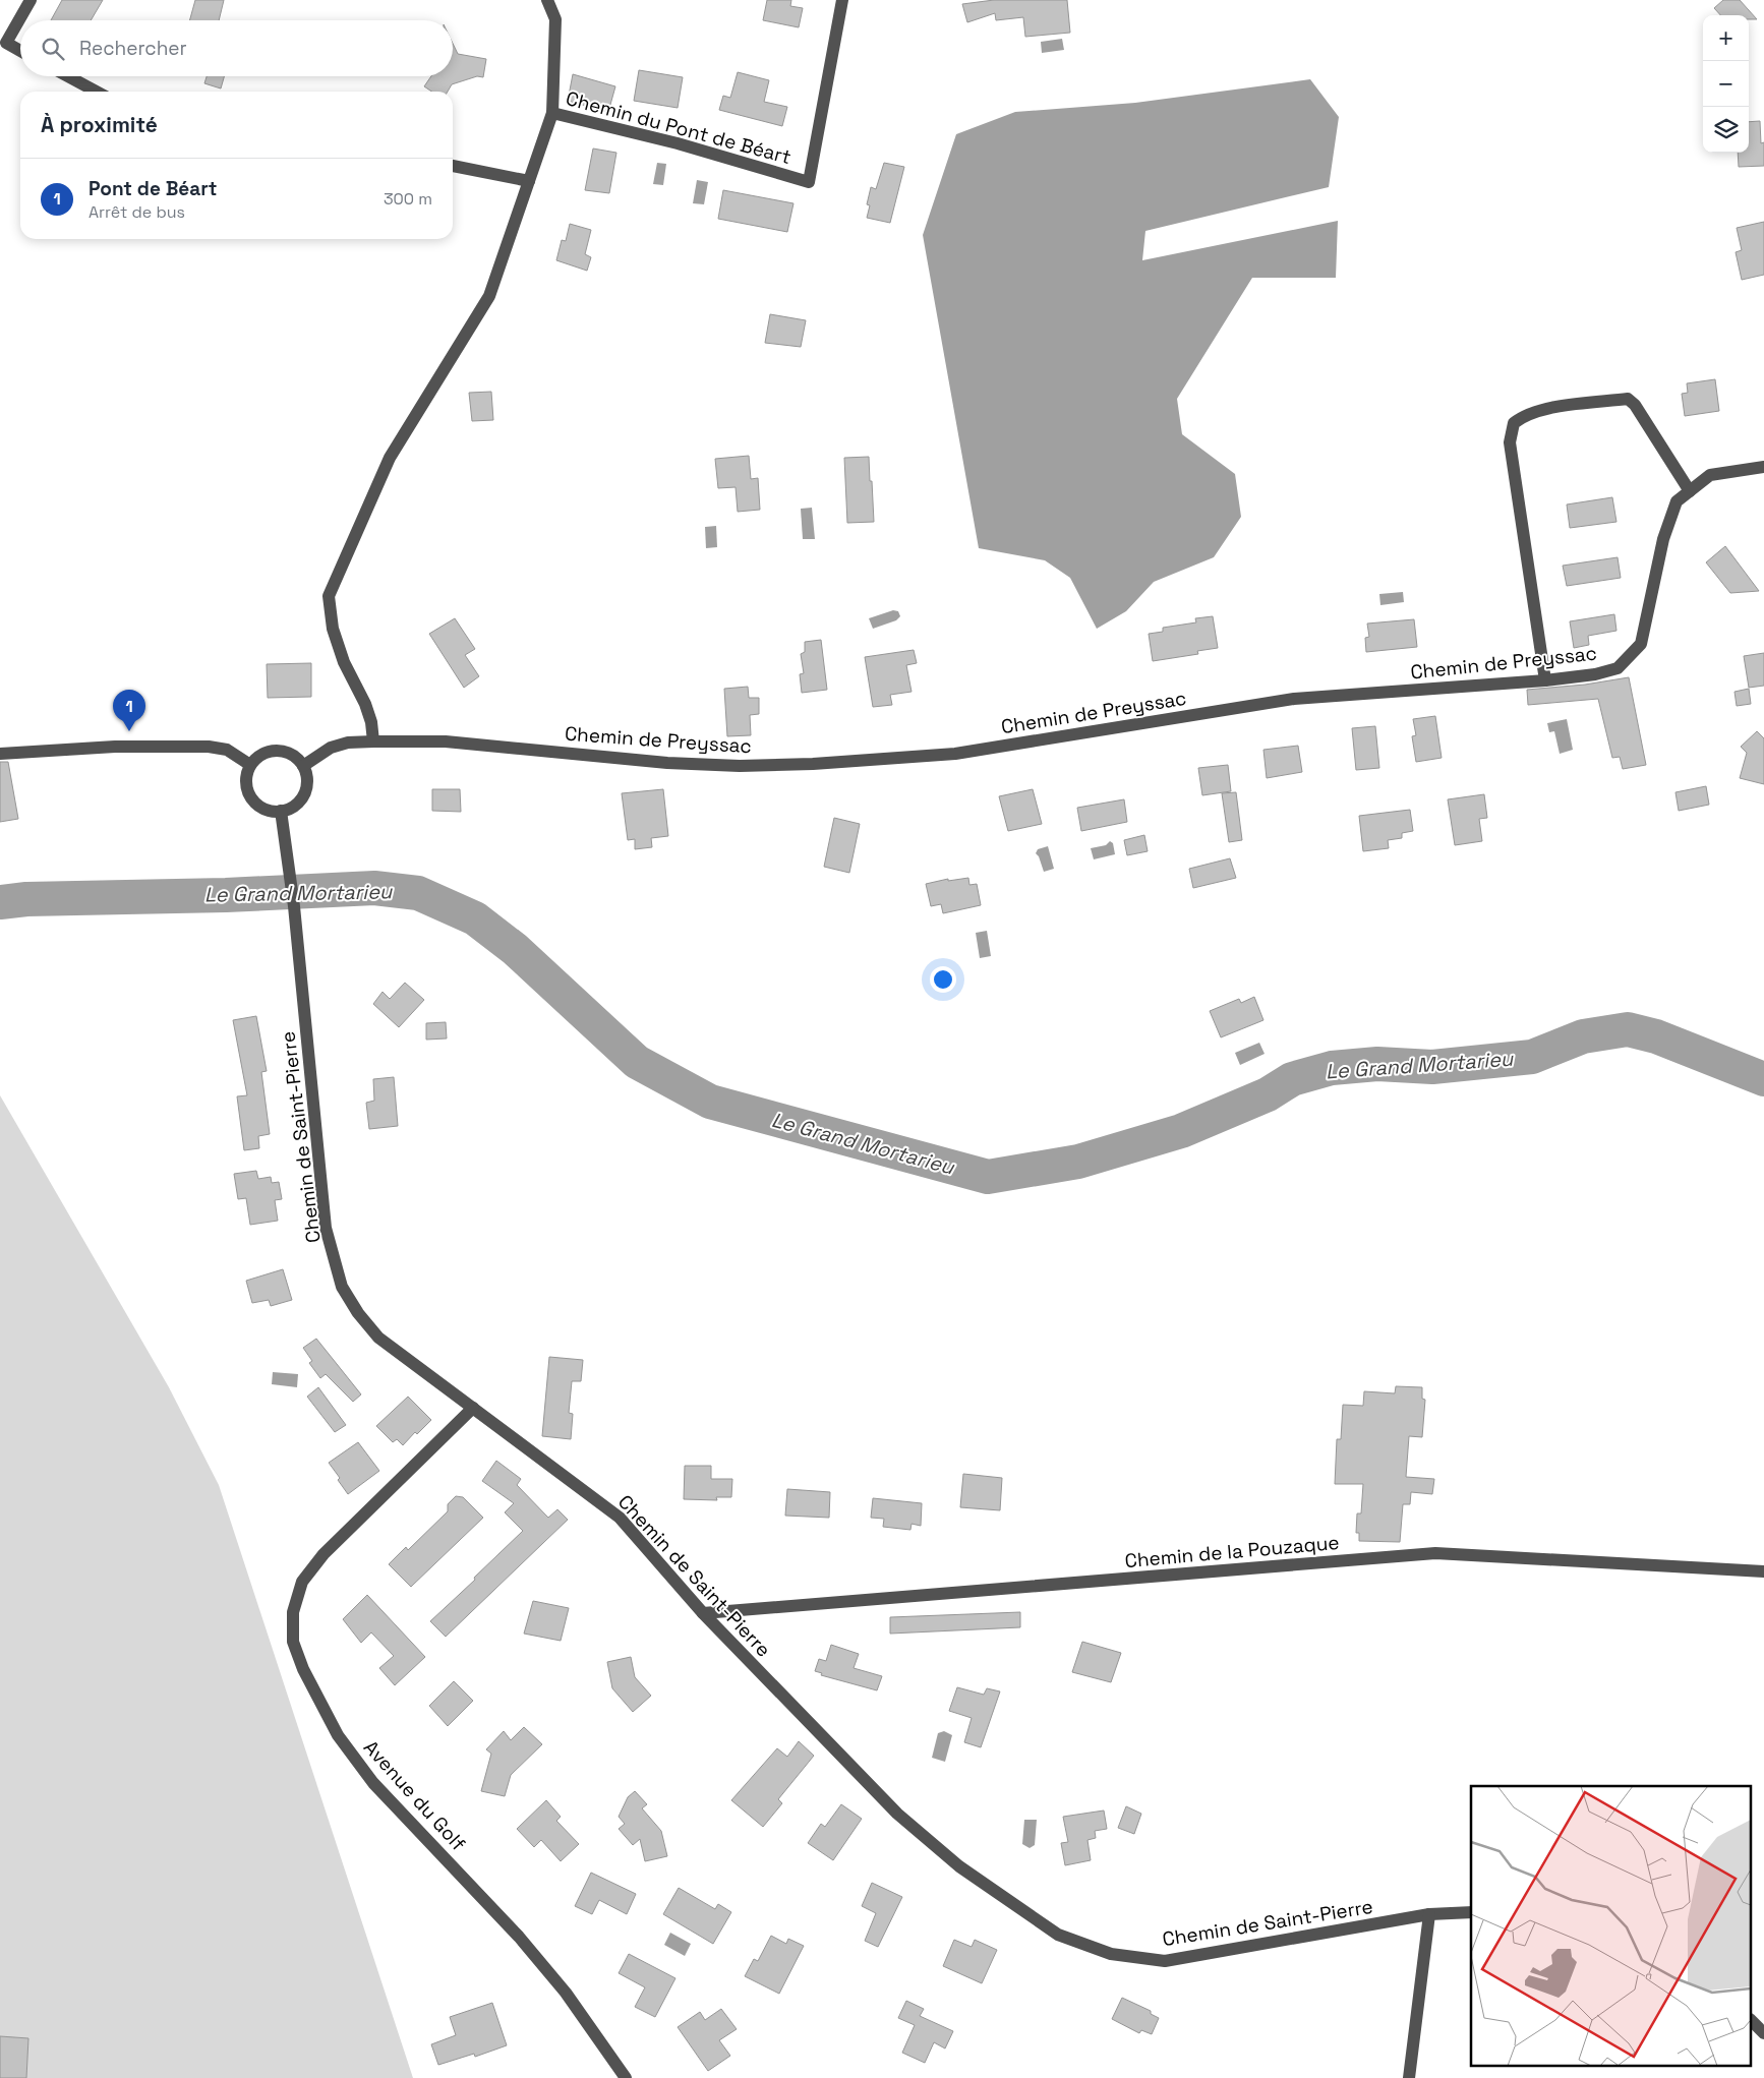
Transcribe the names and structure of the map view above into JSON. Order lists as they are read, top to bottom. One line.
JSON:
{"streets":{"street":["Chemin du Pont de Béart","Chemin de Preyssac","Chemin de Saint-Pierre","Chemin de la Pouzaque","Avenue du Golf"]},"crossings":[["Chemin du Pont de Béart","Chemin de Preyssac"],["Chemin de Preyssac","Chemin de Saint-Pierre"],["Chemin de Saint-Pierre","Chemin de la Pouzaque"],["Chemin de Saint-Pierre","Avenue du Golf"]],"water":["Le Grand Mortarieu"],"page":{"map_buttons":["+","−"],"search":"Rechercher","heading":"À proximité","list":[{"mark":"1","name":"Pont de Béart","note":"Arrêt de bus","value":"300 m"}],"pins":"1"}}
